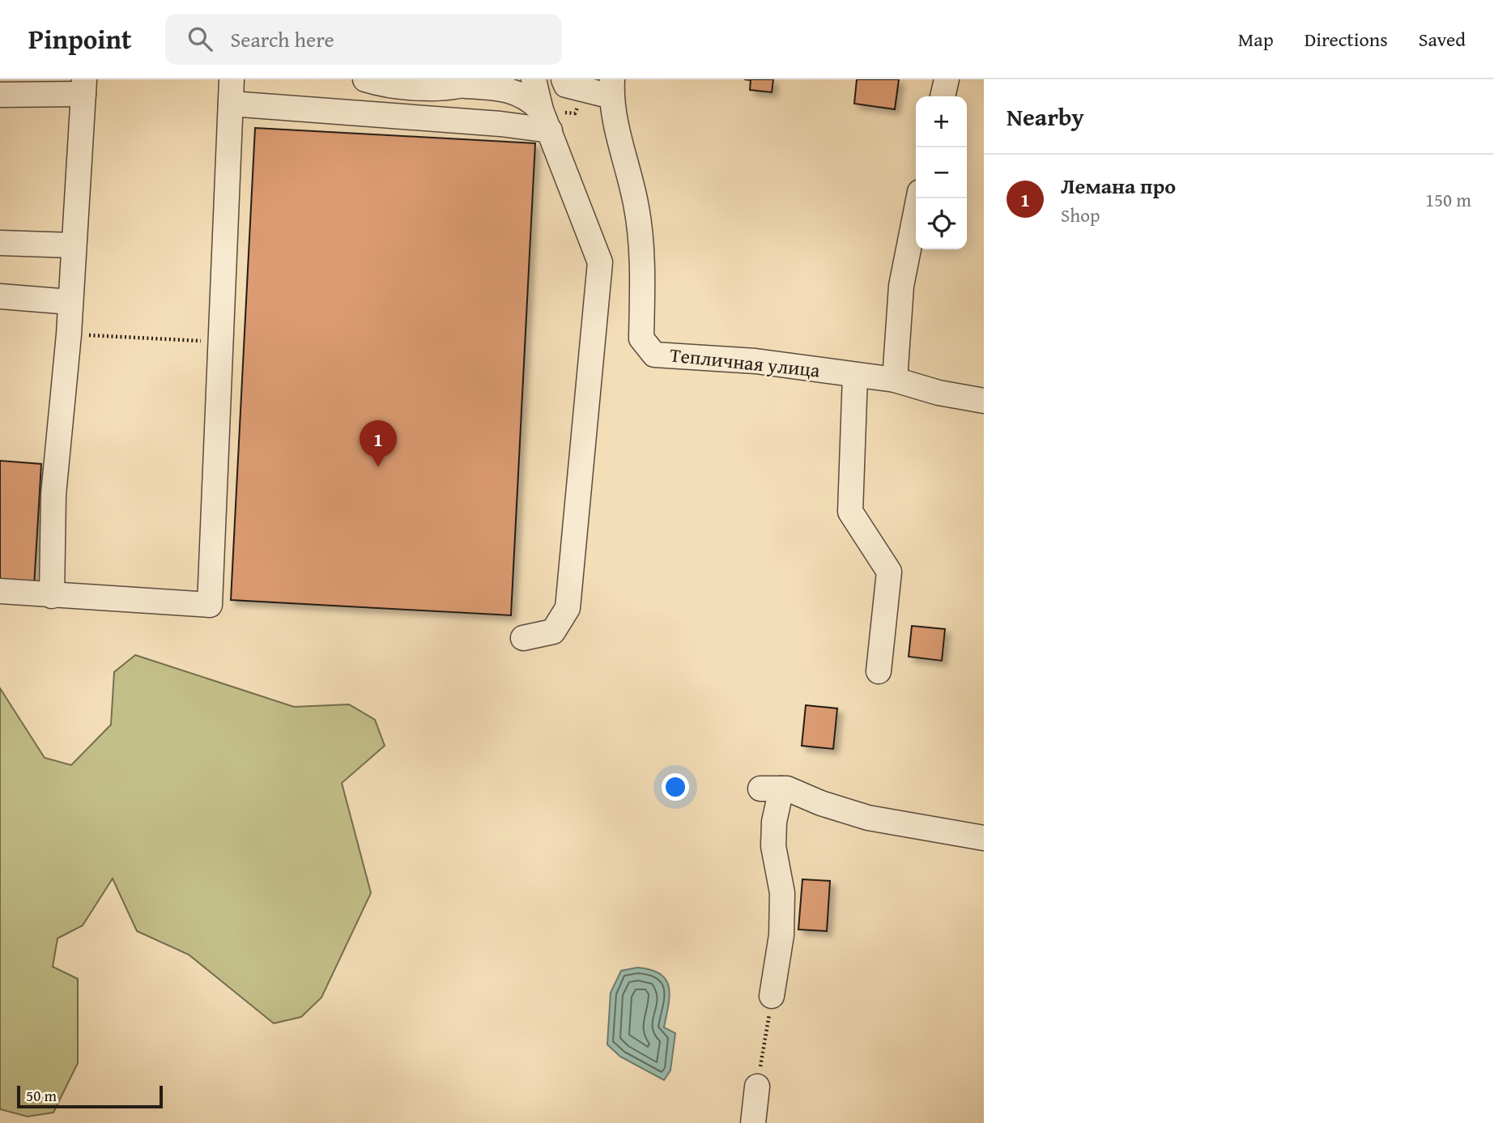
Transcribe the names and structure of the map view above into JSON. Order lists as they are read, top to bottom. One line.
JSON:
{"streets":{"street":["Тепличная улица"]},"scale_bar":"50 m","page":{"header":"Pinpoint","search":"Search here","nav":["Map","Directions","Saved"],"heading":"Nearby","map_buttons":["+","−"],"list":[{"mark":"1","name":"Лемана про","note":"Shop","value":"150 m"}],"pins":"1","scale":"50 m"}}
